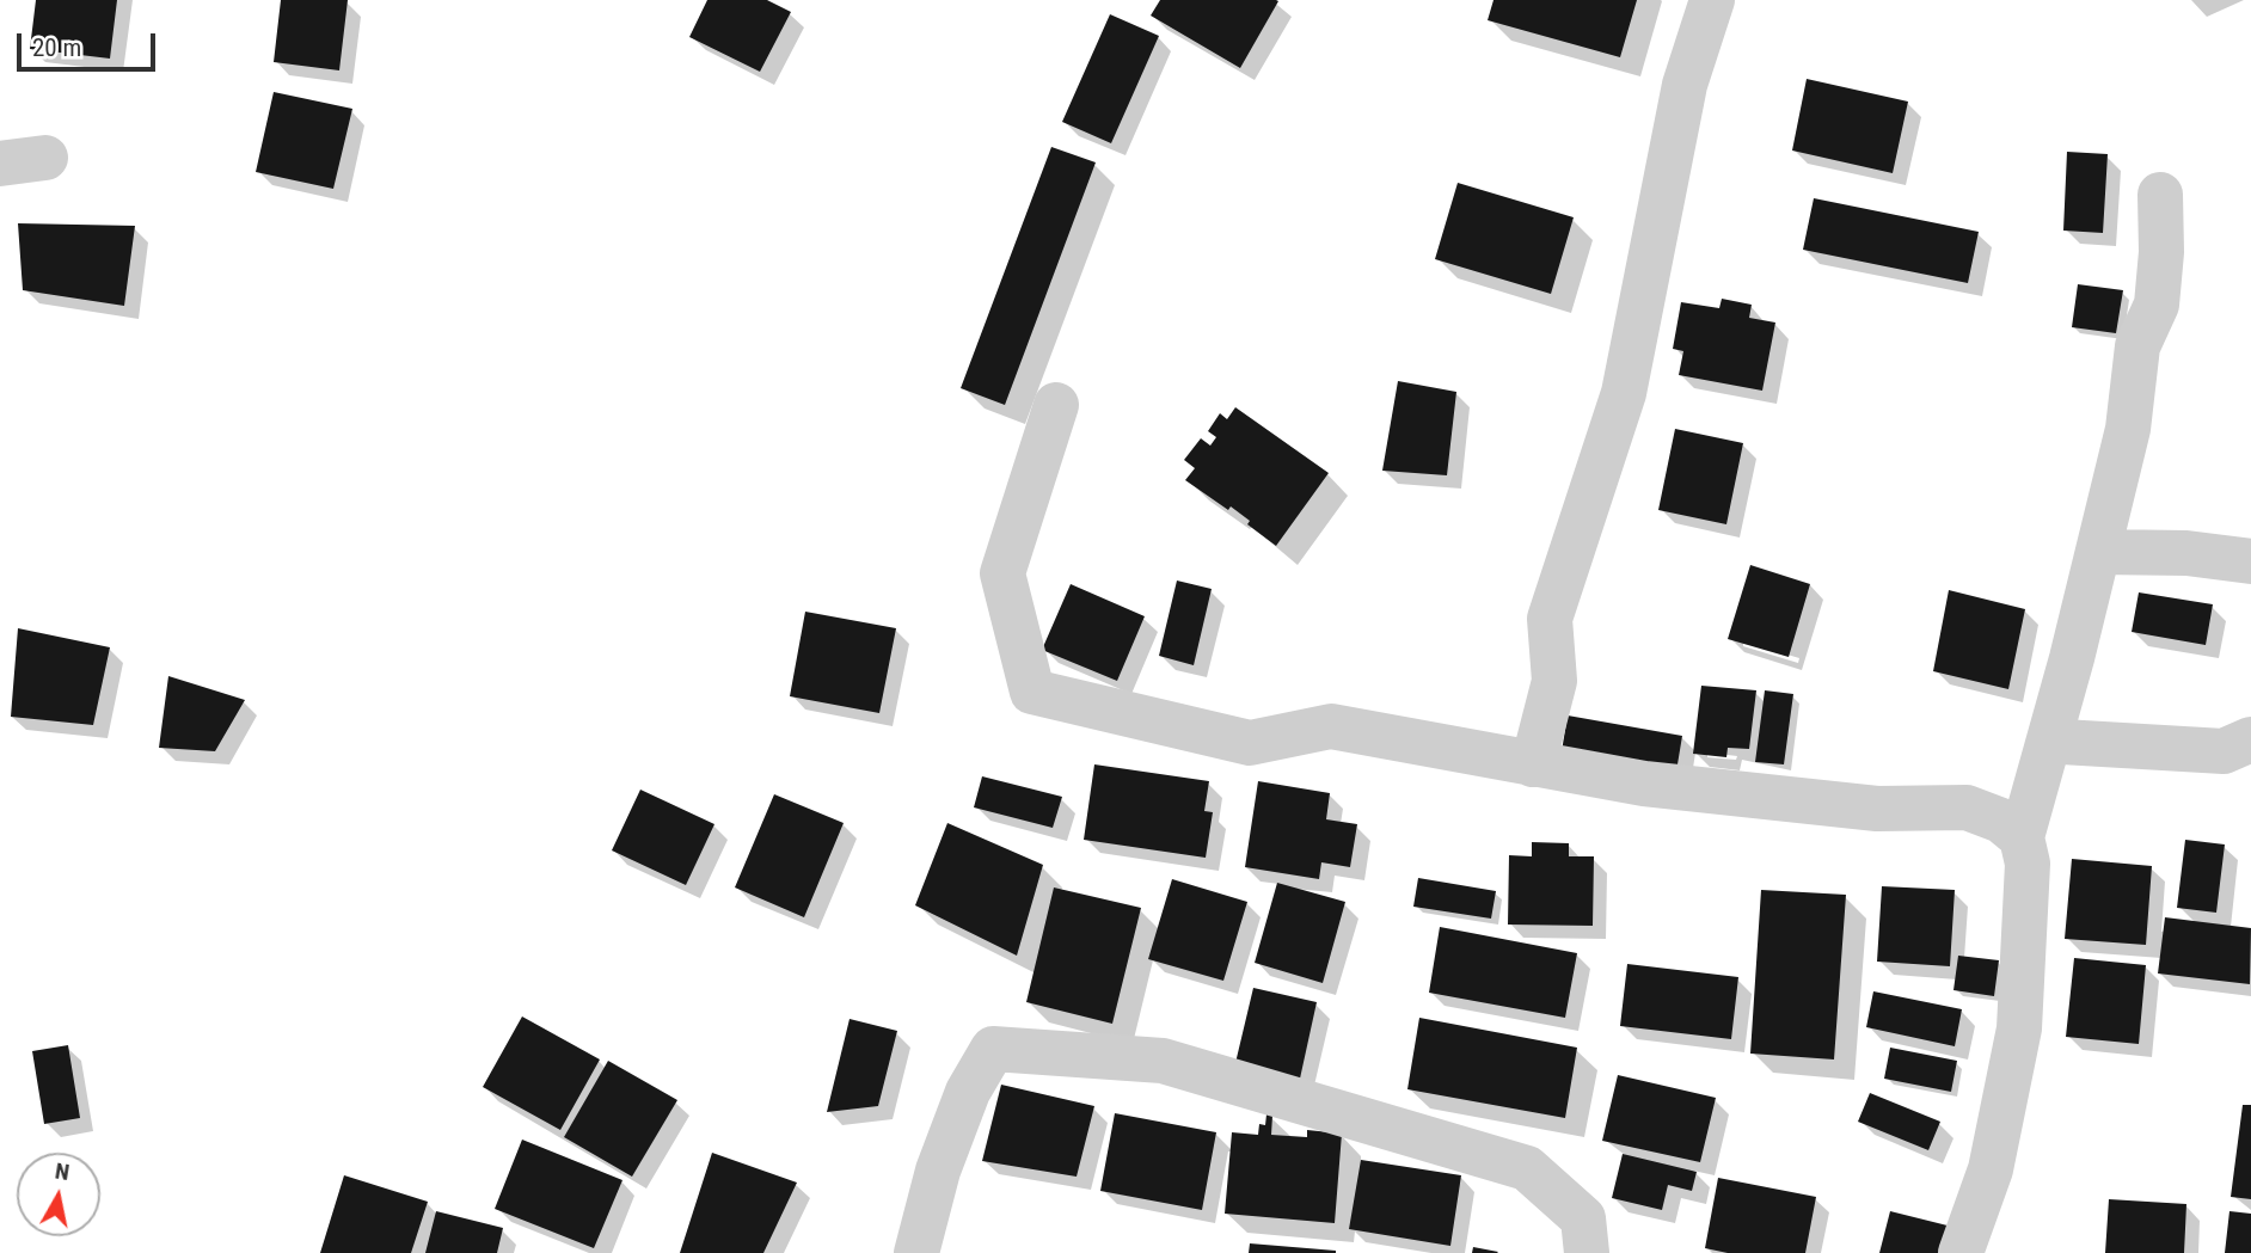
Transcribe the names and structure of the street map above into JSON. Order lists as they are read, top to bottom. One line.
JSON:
{"scale_bar":"20 m","north":"top"}
